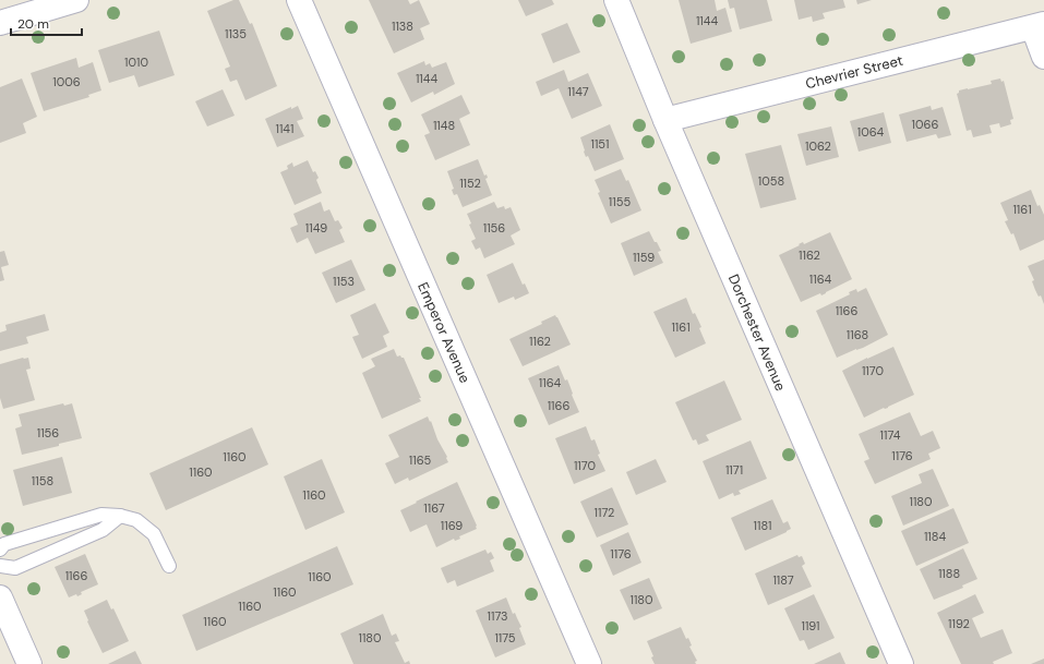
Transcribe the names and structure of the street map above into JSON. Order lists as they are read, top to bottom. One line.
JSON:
{"streets":{"street":["Chevrier Street","Emperor Avenue","Dorchester Avenue"]},"crossings":[["Chevrier Street","Dorchester Avenue"]],"house_numbers":["1144","1138","1135","1010","1144","1006","1147","1066","1148","1141","1064","1151","1062","1058","1152","1155","1161","1149","1156","1162","1159","1164","1153","1166","1161","1168","1162","1170","1164","1166","1156","1174","1176","1160","1165","1170","1171","1160","1158","1160","1180","1167","1172","1169","1181","1184","1176","1188","1166","1160","1187","1160","1180","1160","1173","1160","1192","1191","1180","1175"],"scale_bar":"20 m"}
